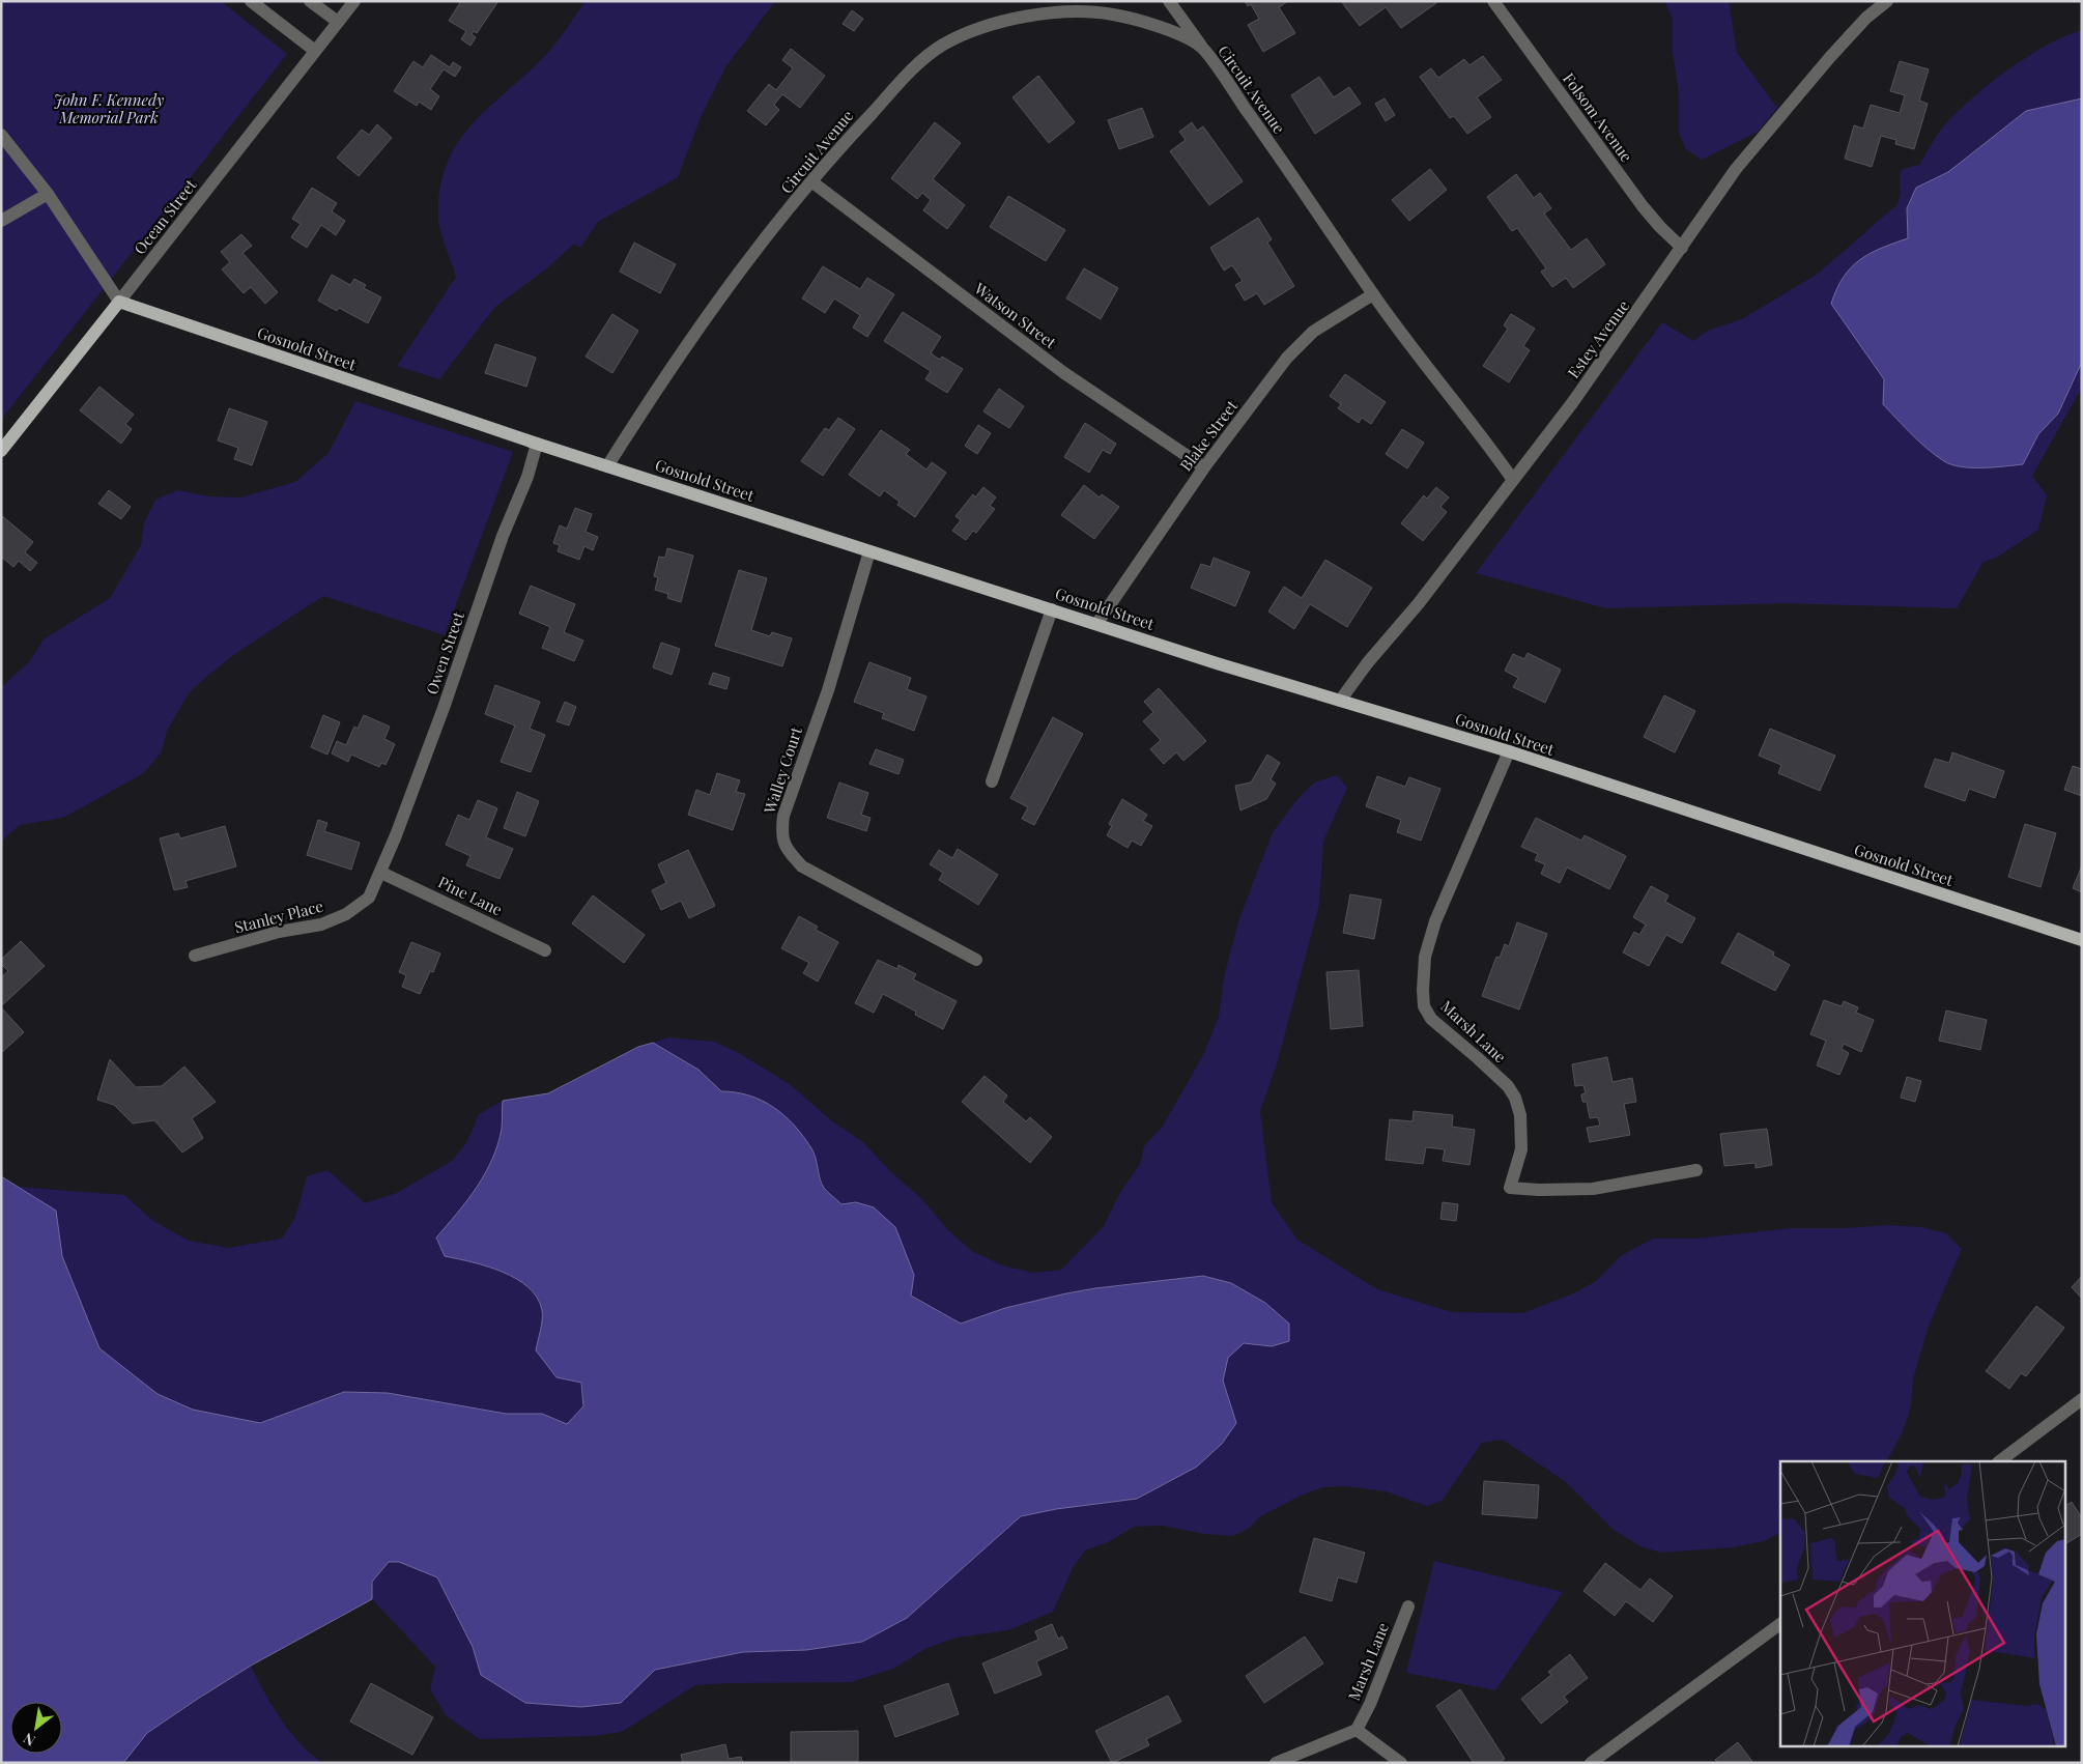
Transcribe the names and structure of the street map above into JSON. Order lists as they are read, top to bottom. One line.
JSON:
{"streets":{"main road":["Ocean Street","Gosnold Street"],"street":["Circuit Avenue","Folsom Avenue","Watson Street","Estey Avenue","Blake Street","Owen Street","Walley Court","Pine Lane","Stanley Place","Marsh Lane"]},"crossings":[["Circuit Avenue","Watson Street"],["Circuit Avenue","Estey Avenue"],["Circuit Avenue","Gosnold Street"],["Circuit Avenue","Blake Street"],["Folsom Avenue","Estey Avenue"],["Ocean Street","Gosnold Street"],["Watson Street","Blake Street"],["Estey Avenue","Gosnold Street"],["Gosnold Street","Blake Street"],["Gosnold Street","Owen Street"],["Gosnold Street","Walley Court"],["Gosnold Street","Marsh Lane"],["Owen Street","Pine Lane"],["Owen Street","Stanley Place"],["Pine Lane","Stanley Place"]],"parks":["John F. Kennedy Memorial Park"],"north":"bottom left"}
